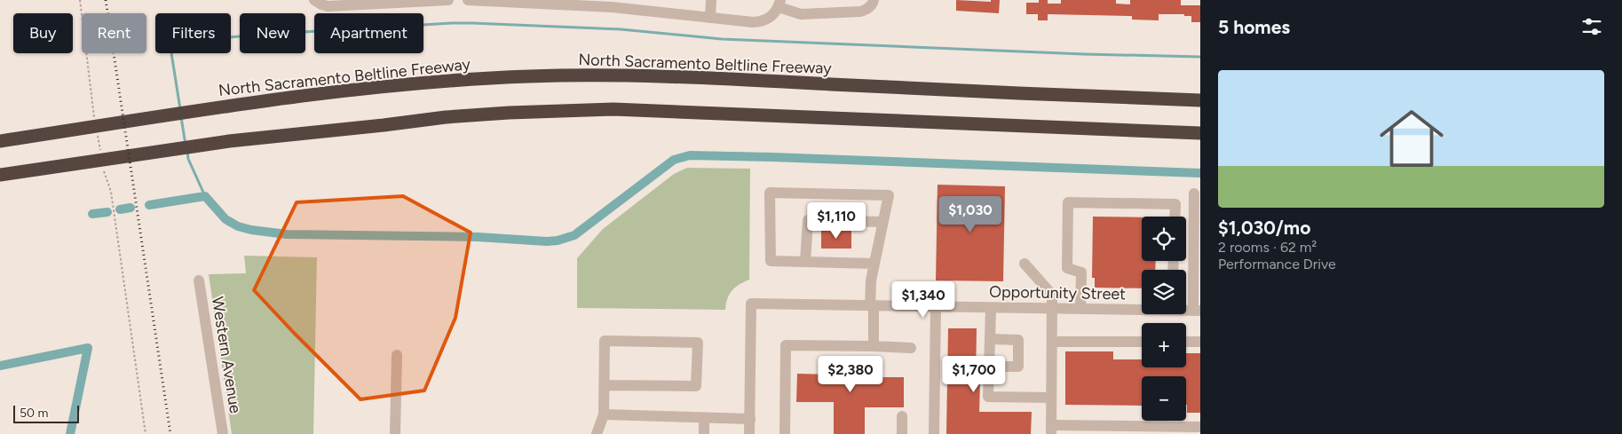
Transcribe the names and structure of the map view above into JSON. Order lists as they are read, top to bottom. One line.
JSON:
{"streets":{"highway":["North Sacramento Beltline Freeway"],"street":["Opportunity Street","Western Avenue"]},"scale_bar":"50 m","page":{"heading":"5 homes","chip":["Buy","Rent","Filters","New","Apartment"],"list":[{"name":"$1,030/mo","note":"2 rooms · 62 m² · Performance Drive"}],"price":["$1,030","$1,110","$1,340","$2,380","$1,700"],"map_buttons":["+","−"],"scale":"50 m"}}
